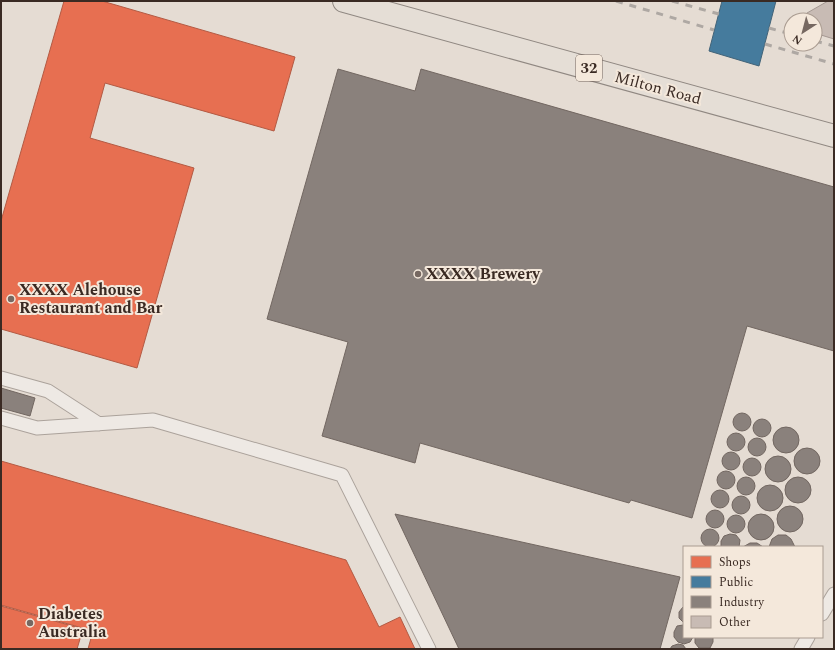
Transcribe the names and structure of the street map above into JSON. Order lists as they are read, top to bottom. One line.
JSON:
{"streets":{"main road":["32","Milton Road"]},"places":["XXXX Brewery","XXXX Alehouse Restaurant and Bar","Diabetes Australia"],"legend":["Shops","Public","Industry","Other"],"north":"bottom left"}
